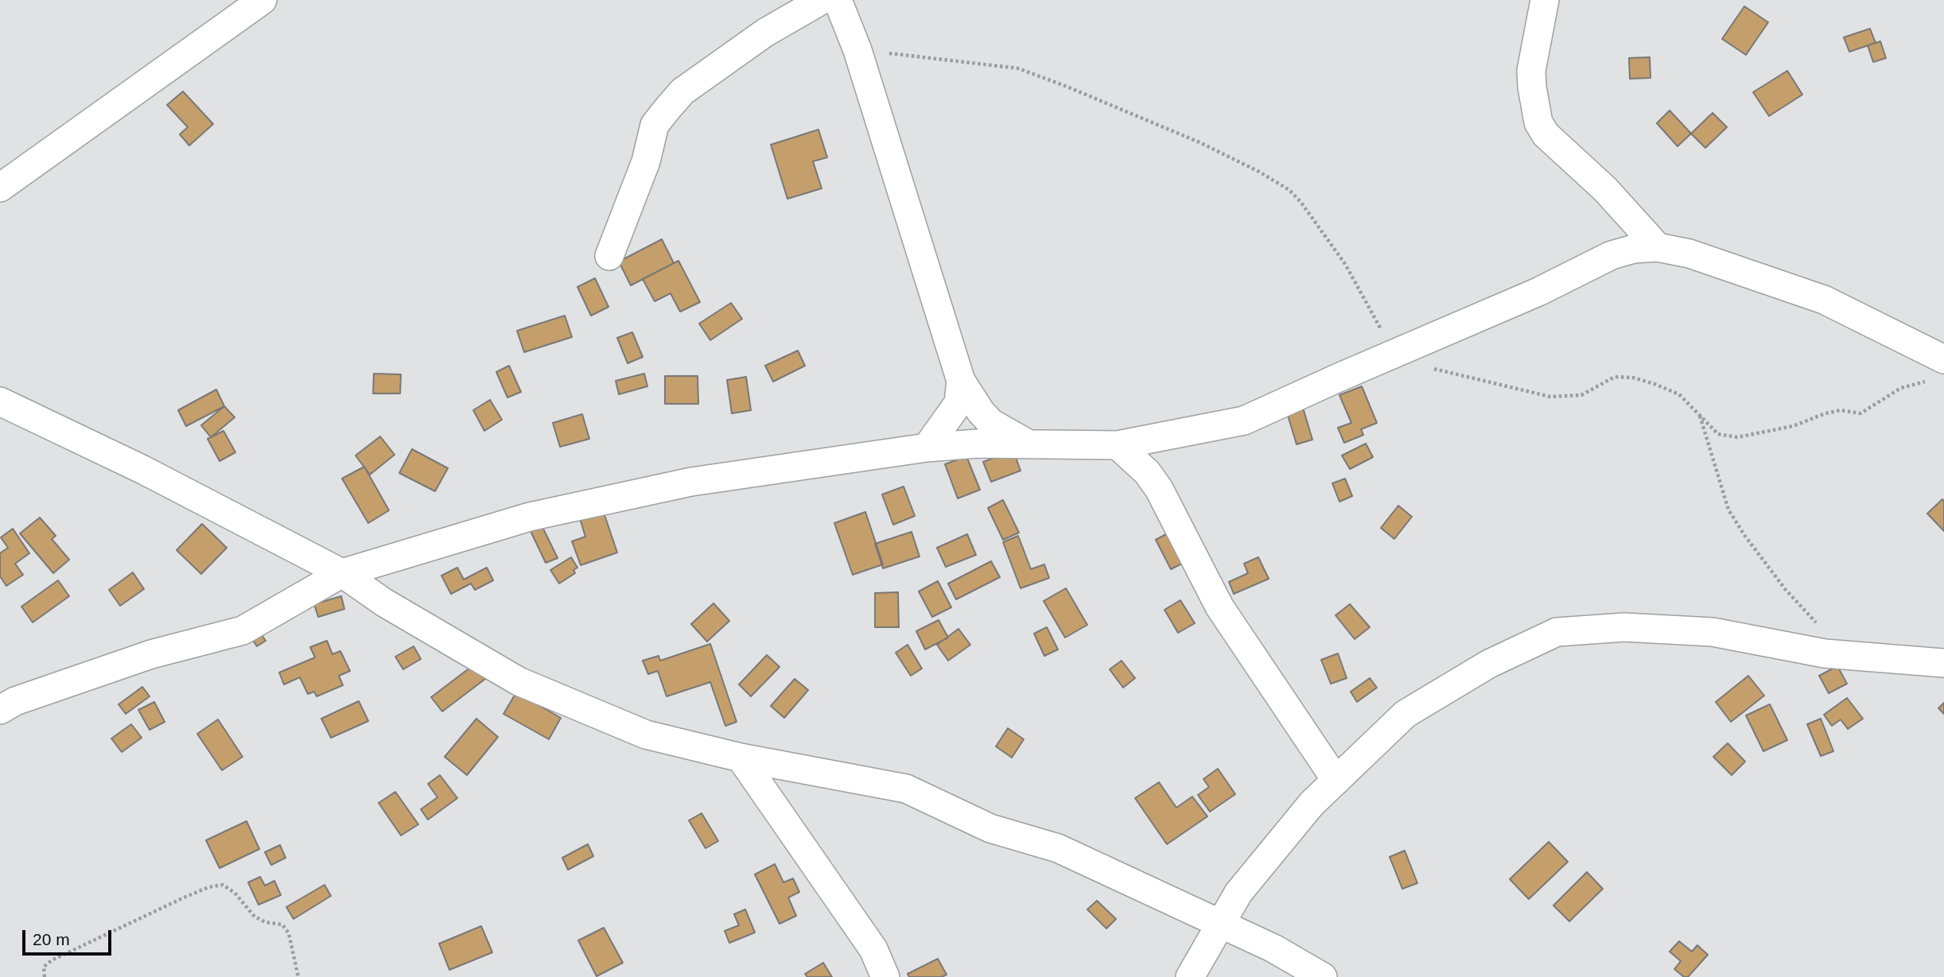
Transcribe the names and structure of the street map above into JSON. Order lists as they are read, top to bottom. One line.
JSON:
{"scale_bar":"20 m"}
